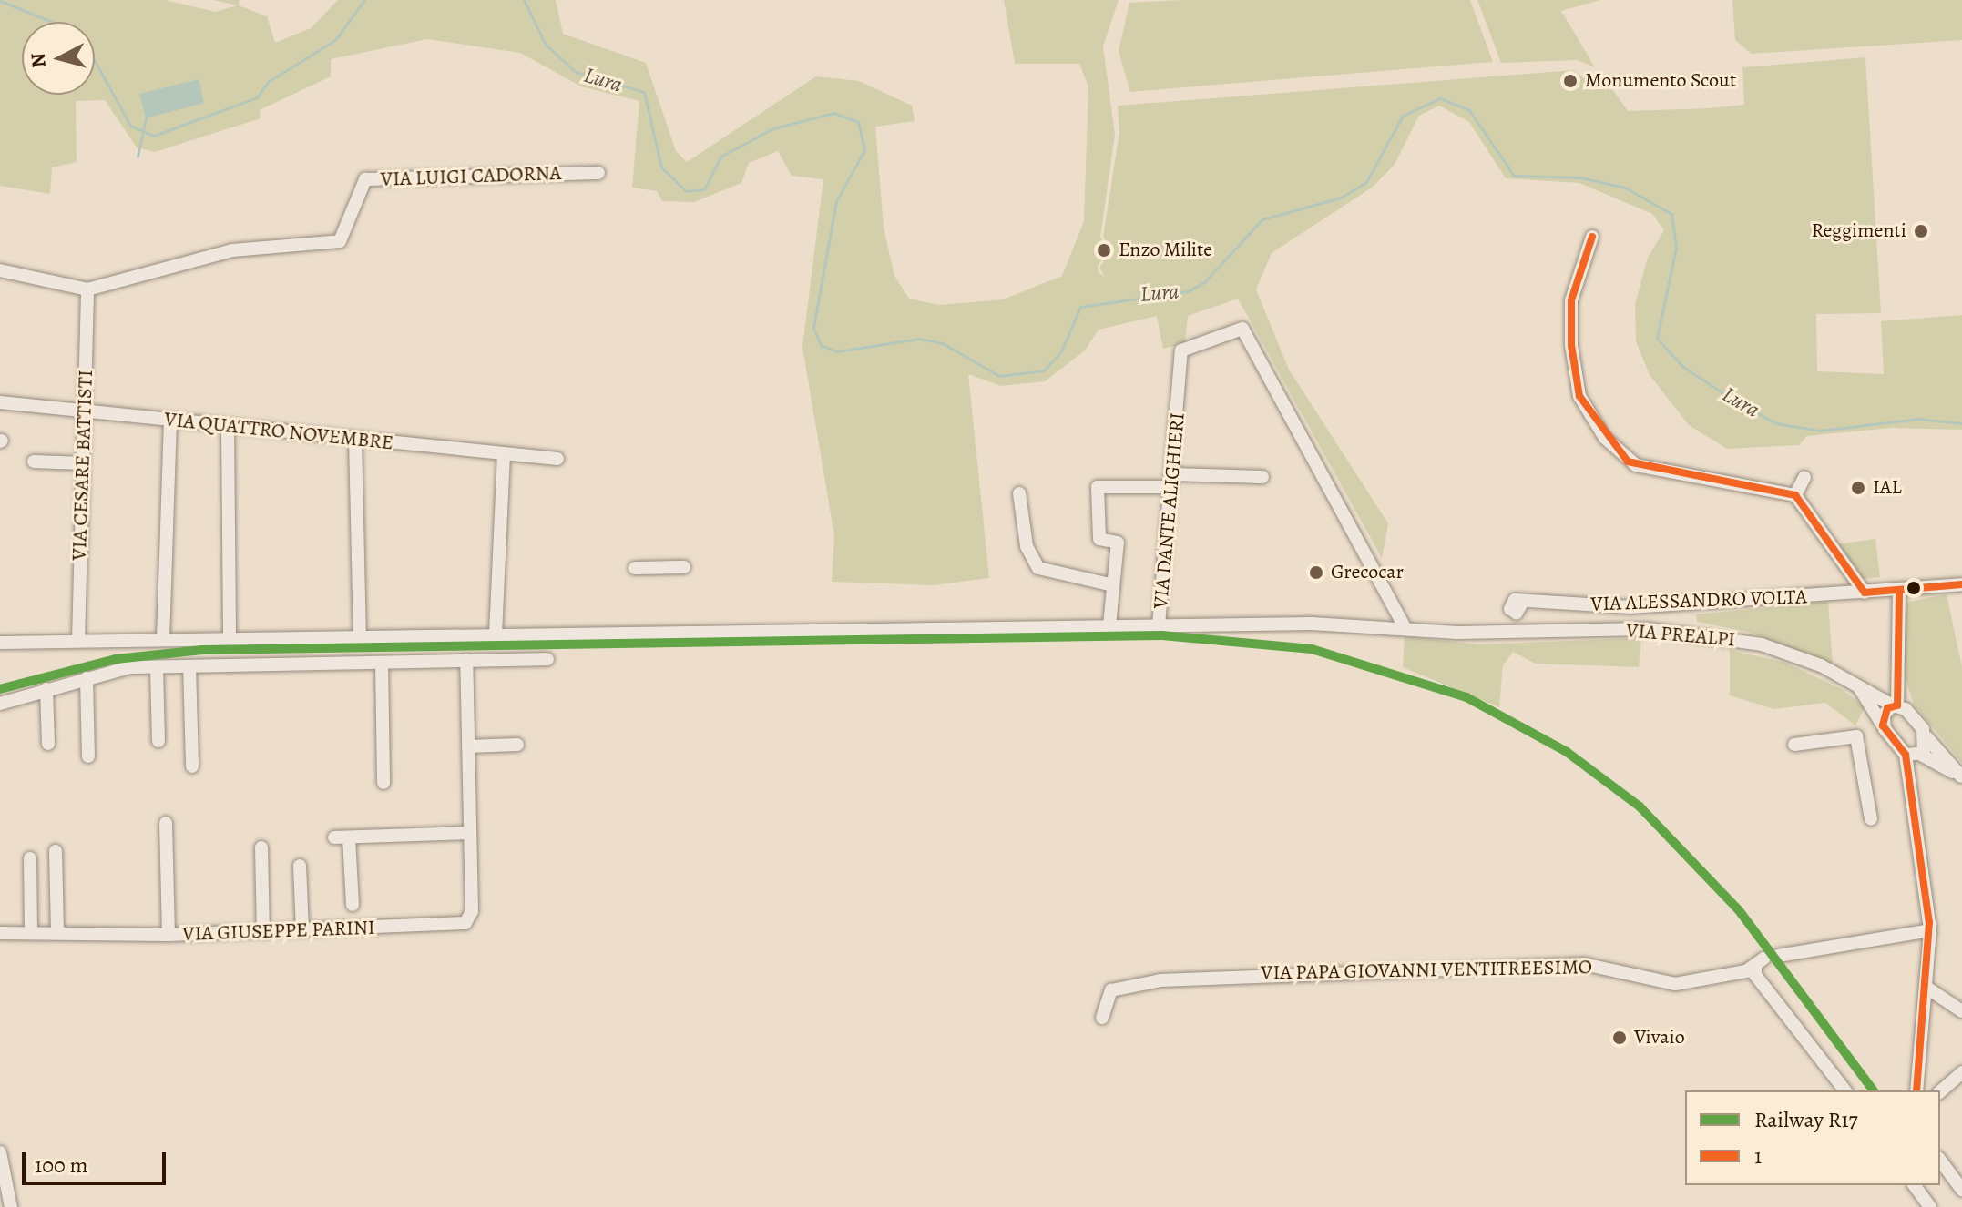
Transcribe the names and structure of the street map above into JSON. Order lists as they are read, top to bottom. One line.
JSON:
{"streets":{"street":["VIA LUIGI CADORNA","VIA QUATTRO NOVEMBRE","VIA CESARE BATTISTI","VIA DANTE ALIGHIERI","VIA ALESSANDRO VOLTA","VIA PREALPI","VIA GIUSEPPE PARINI","VIA PAPA GIOVANNI VENTITREESIMO"]},"crossings":[["VIA LUIGI CADORNA","VIA CESARE BATTISTI"],["VIA QUATTRO NOVEMBRE","VIA CESARE BATTISTI"],["VIA DANTE ALIGHIERI","VIA PREALPI"]],"water":["Lura"],"places":["Monumento Scout","Reggimenti","Enzo Milite","IAL","Grecocar","Vivaio"],"lines":["transit line 1","rail line R17"],"legend":["Railway R17","1"],"scale_bar":"100 m","north":"left"}
